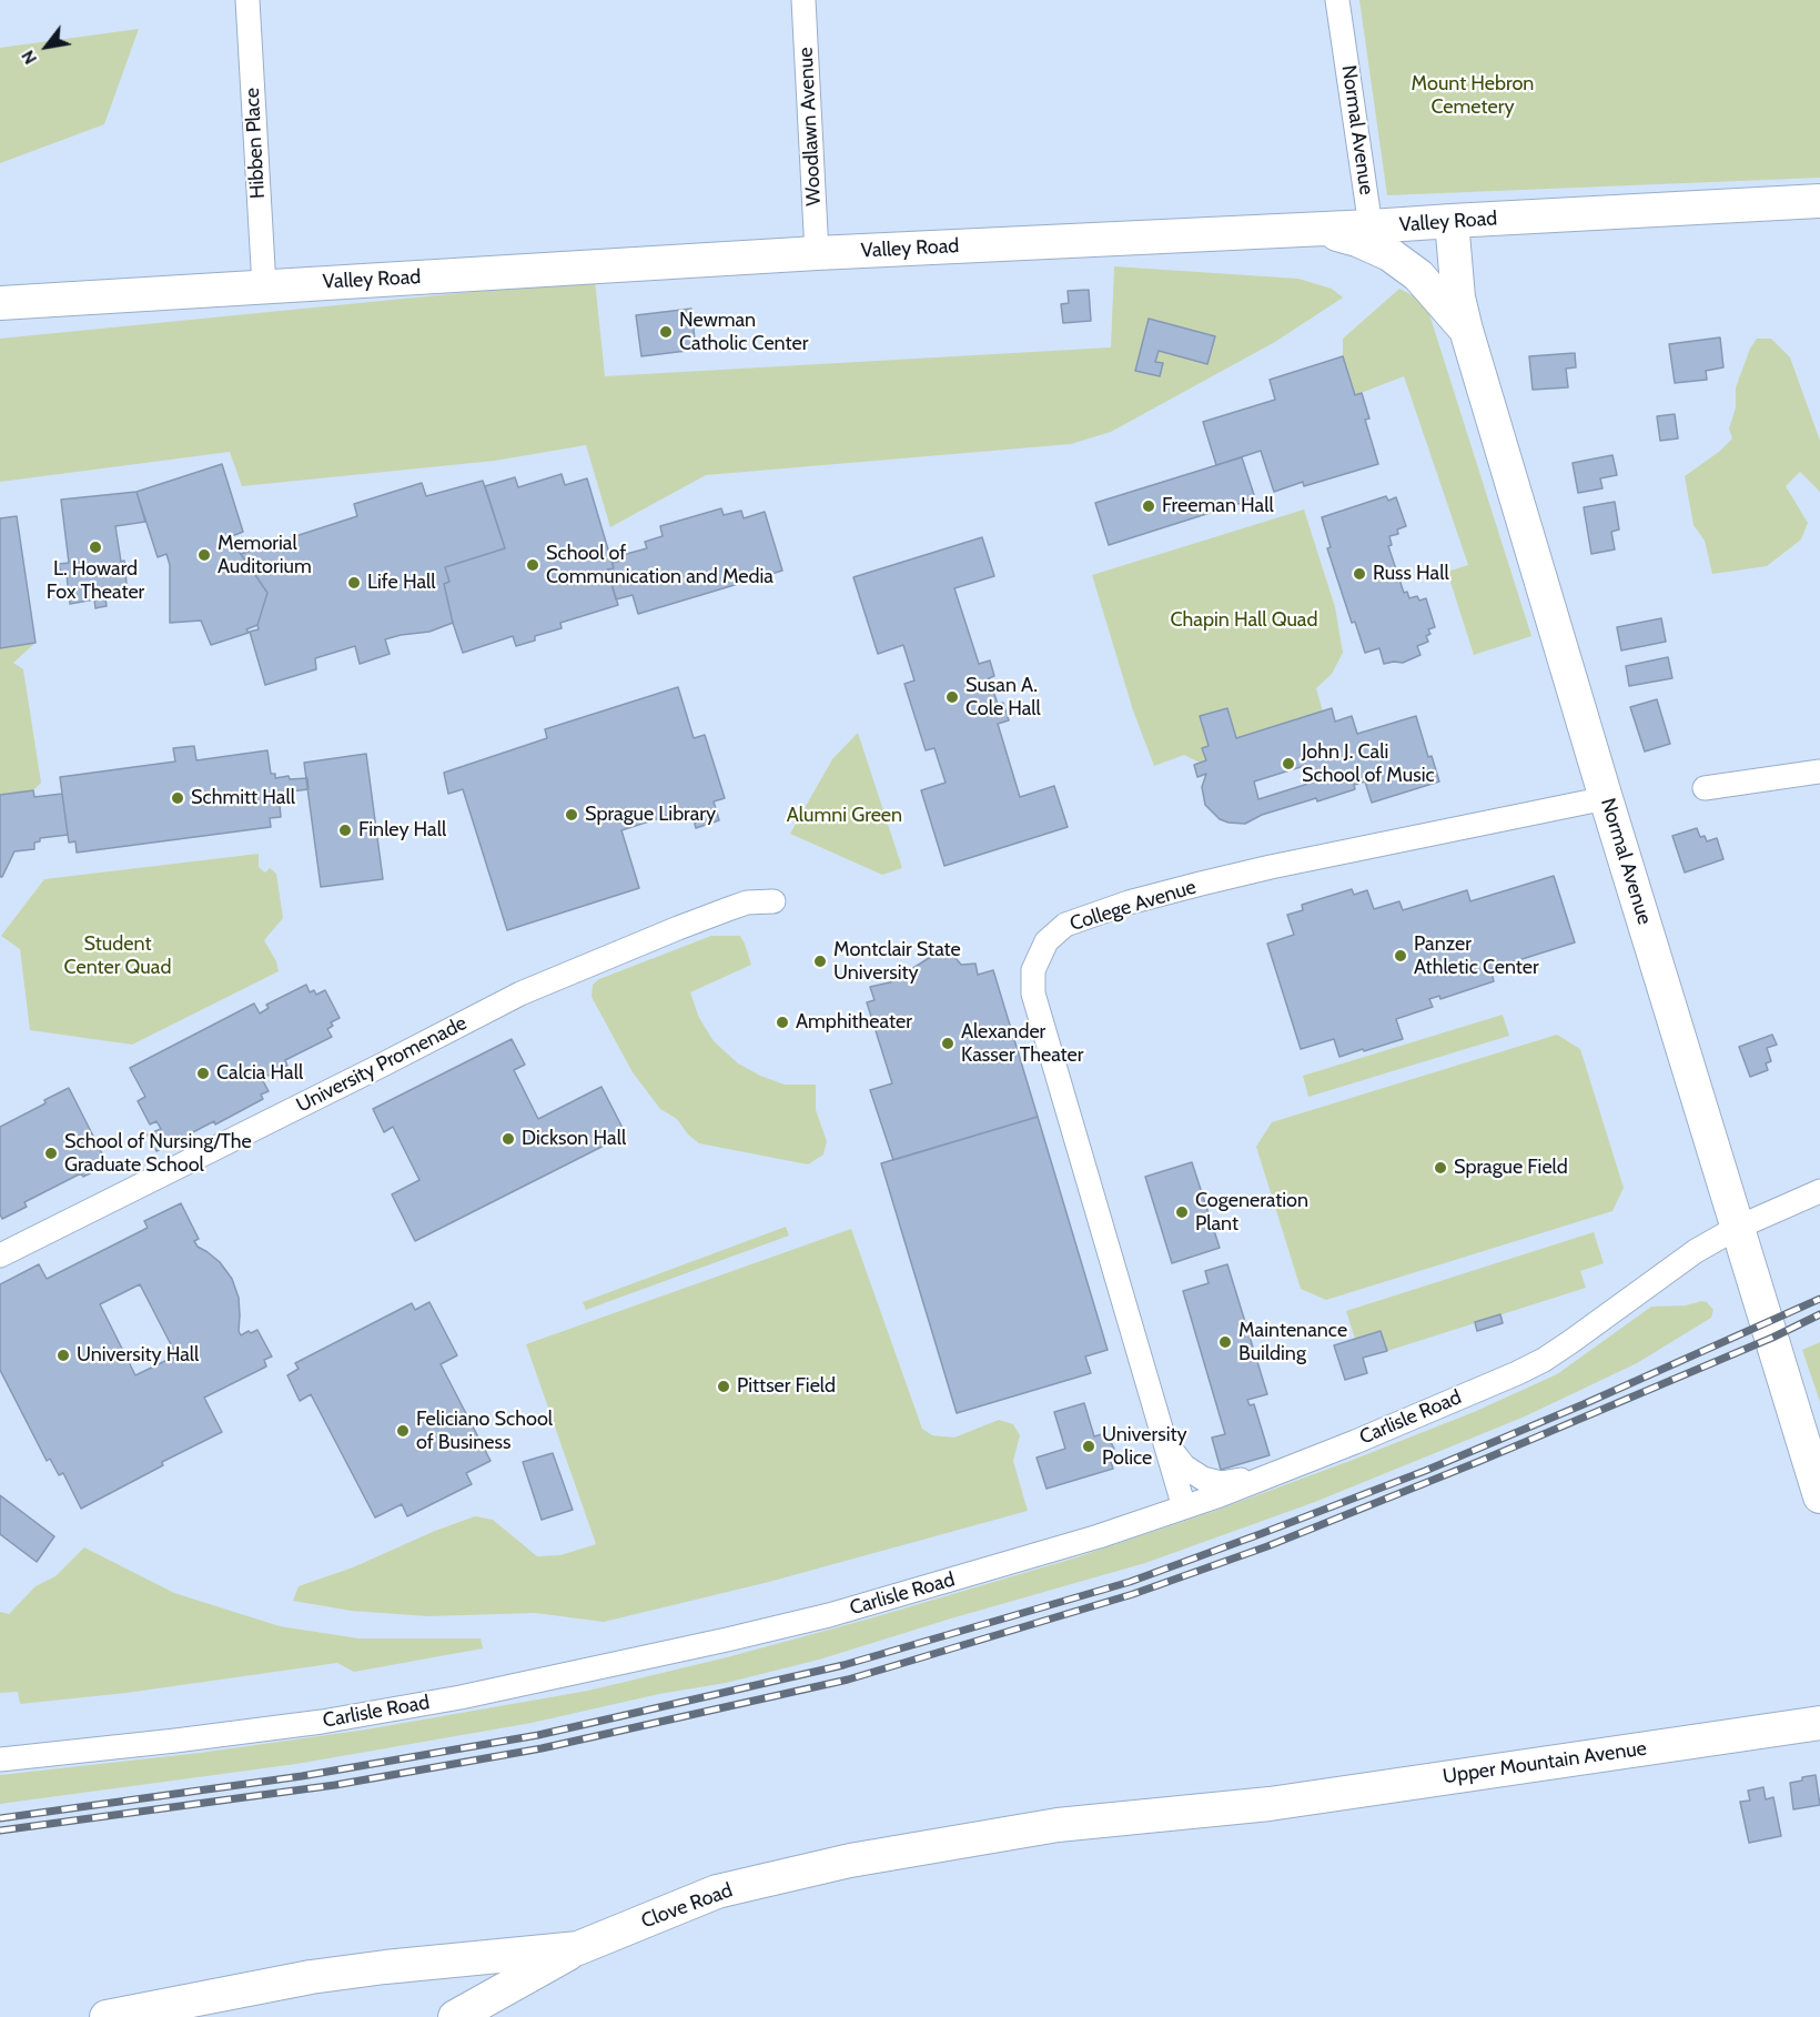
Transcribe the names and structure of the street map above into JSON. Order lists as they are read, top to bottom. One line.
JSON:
{"streets":{"street":["Woodlawn Avenue","Normal Avenue","Hibben Place","Valley Road","College Avenue","University Promenade","Carlisle Road","Upper Mountain Avenue","Clove Road"]},"crossings":[["Woodlawn Avenue","Valley Road"],["Normal Avenue","Valley Road"],["Normal Avenue","College Avenue"],["Normal Avenue","Carlisle Road"],["Hibben Place","Valley Road"],["College Avenue","Carlisle Road"],["Upper Mountain Avenue","Clove Road"]],"parks":["Mount Hebron Cemetery","Chapin Hall Quad","Alumni Green","Student Center Quad"],"places":["Newman Catholic Center","Freeman Hall","L. Howard Fox Theater","Memorial Auditorium","School of Communication and Media","Russ Hall","Life Hall","Susan A. Cole Hall","John J. Cali School of Music","Schmitt Hall","Sprague Library","Finley Hall","Panzer Athletic Center","Montclair State University","Amphitheater","Alexander Kasser Theater","Calcia Hall","Dickson Hall","School of Nursing/The Graduate School","Sprague Field","Cogeneration Plant","Maintenance Building","University Hall","Pittser Field","Feliciano School of Business","University Police"],"north":"bottom left"}
